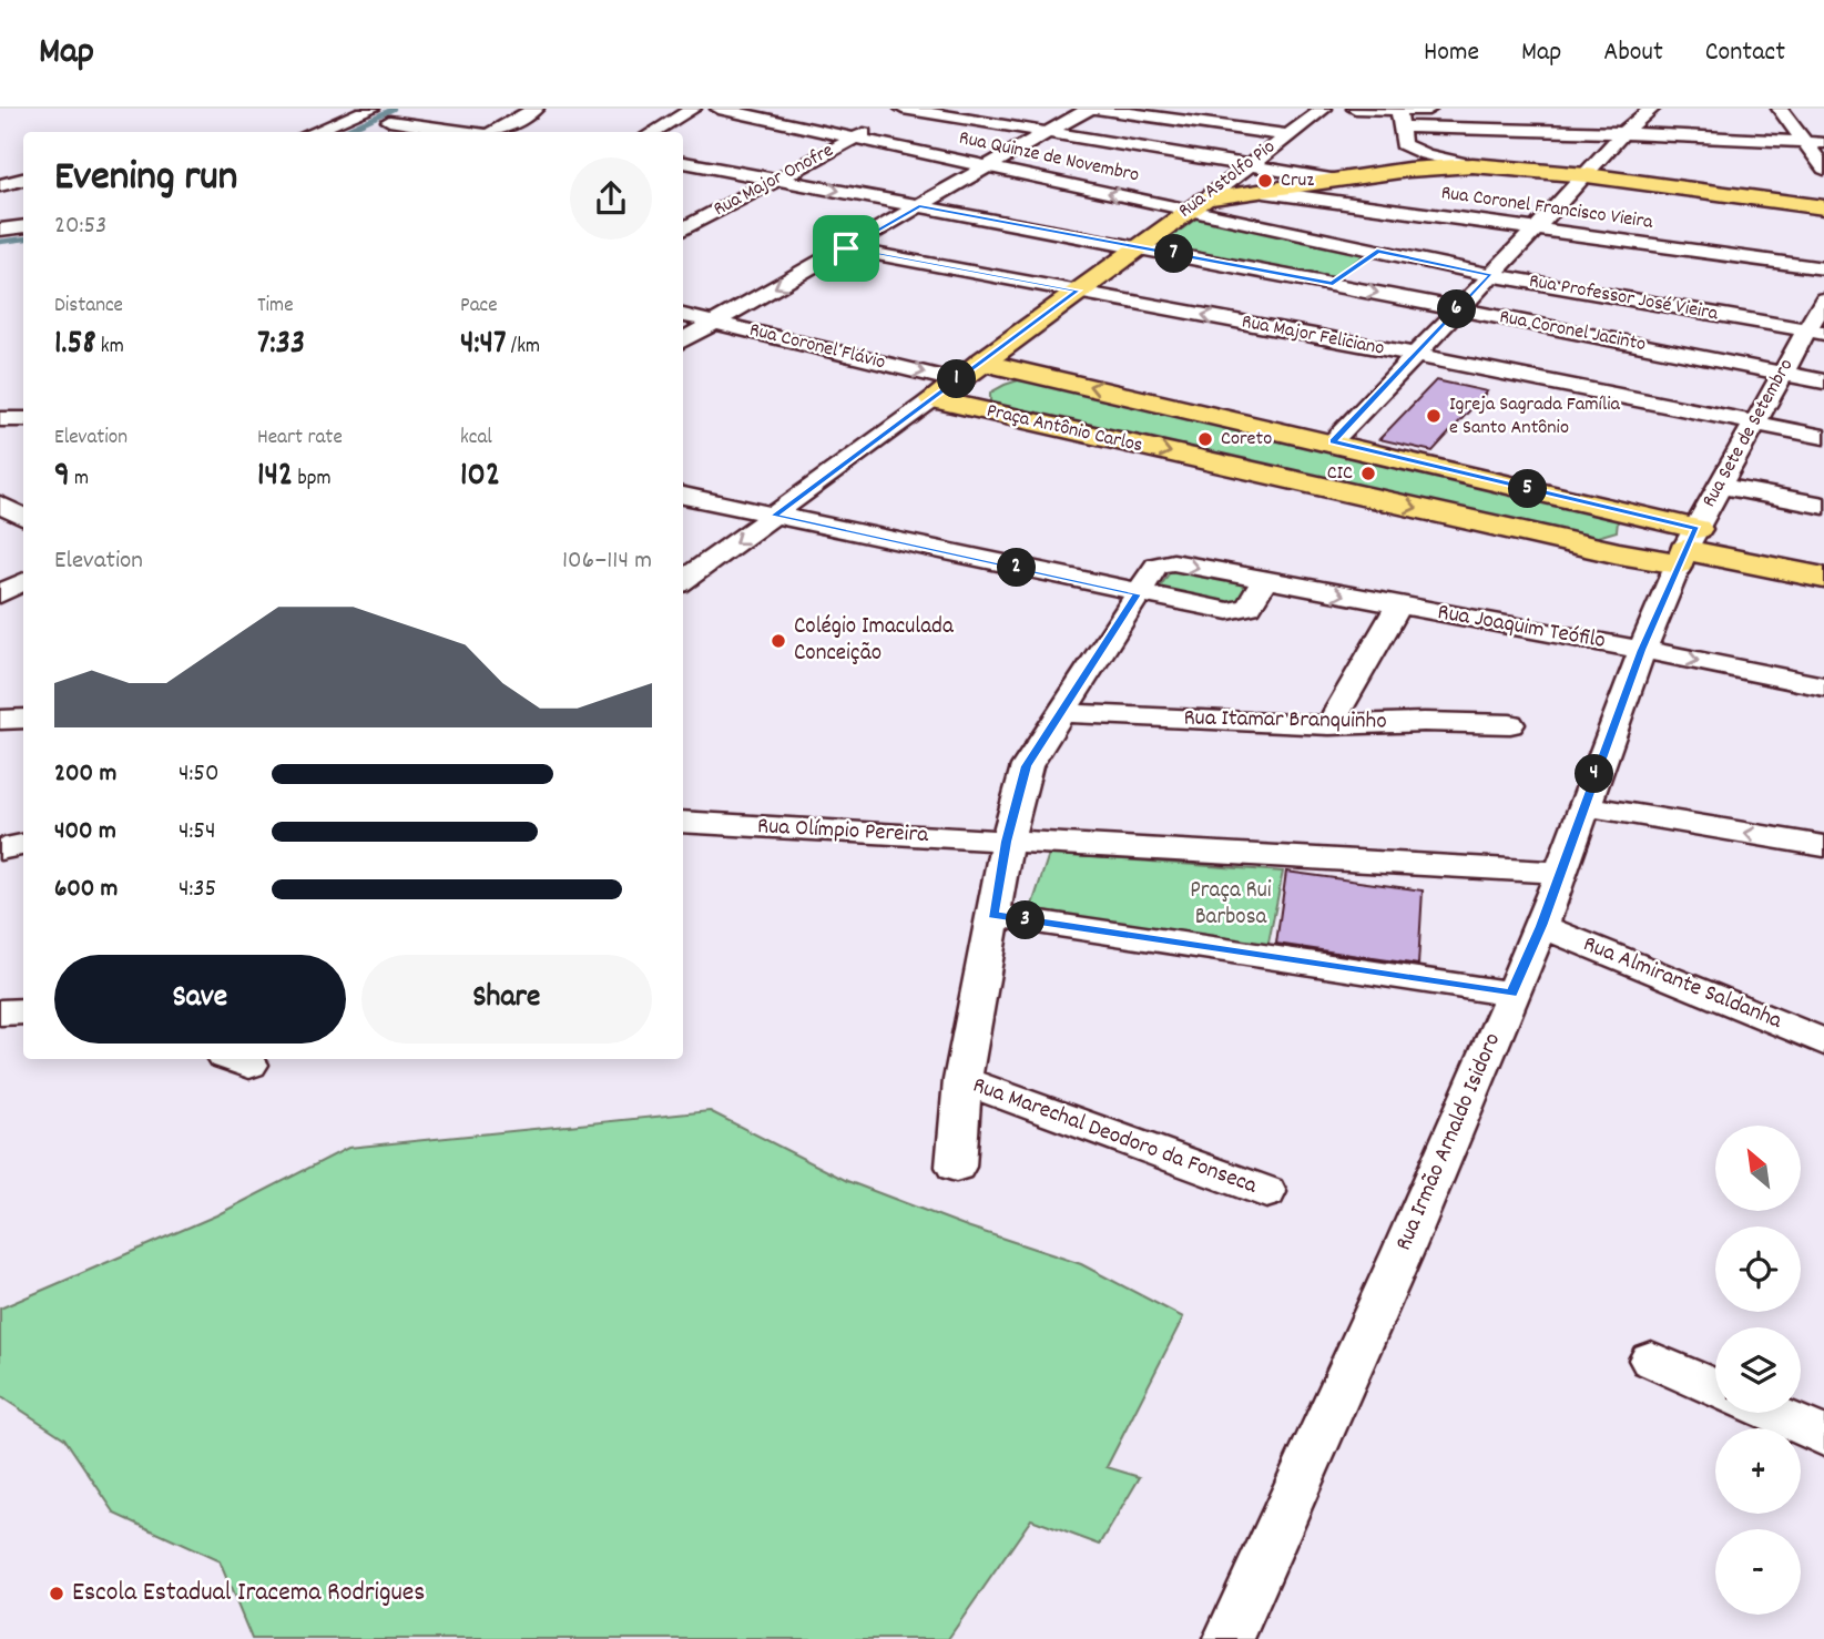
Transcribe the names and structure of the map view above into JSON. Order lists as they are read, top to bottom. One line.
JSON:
{"streets":{"main road":["Rua Astolfo Pio","Praça Antônio Carlos"],"street":["Rua Quinze de Novembro","Rua Major Onofre","Rua Coronel Francisco Vieira","Rua Professor José Vieira","Rua Coronel Jacinto","Rua Major Feliciano","Rua Coronel Flávio","Rua Sete de Setembro","Rua Joaquim Teófilo","Rua Itamar Branquinho","Rua Olímpio Pereira","Rua Almirante Saldanha","Rua Marechal Deodoro da Fonseca","Rua Irmão Arnaldo Isidoro"]},"crossings":[["Rua Quinze de Novembro","Rua Astolfo Pio"],["Rua Quinze de Novembro","Rua Major Onofre"],["Rua Quinze de Novembro","Rua Professor José Vieira"],["Rua Astolfo Pio","Rua Coronel Jacinto"],["Rua Astolfo Pio","Rua Major Feliciano"],["Rua Major Onofre","Rua Coronel Jacinto"],["Rua Professor José Vieira","Rua Sete de Setembro"],["Rua Coronel Jacinto","Rua Sete de Setembro"],["Rua Major Feliciano","Rua Sete de Setembro"],["Rua Coronel Flávio","Praça Antônio Carlos"],["Praça Antônio Carlos","Rua Sete de Setembro"],["Praça Antônio Carlos","Rua Irmão Arnaldo Isidoro"],["Rua Sete de Setembro","Rua Irmão Arnaldo Isidoro"],["Rua Joaquim Teófilo","Rua Itamar Branquinho"],["Rua Joaquim Teófilo","Rua Olímpio Pereira"],["Rua Joaquim Teófilo","Rua Irmão Arnaldo Isidoro"],["Rua Almirante Saldanha","Rua Irmão Arnaldo Isidoro"]],"parks":["Praça Rui Barbosa"],"places":["Cruz","Igreja Sagrada Família e Santo Antônio","Coreto","CIC","Colégio Imaculada Conceição","Escola Estadual Iracema Rodrigues"],"north":"top left","page":{"header":"Map","nav":["Home","Map","About","Contact"],"heading":["Evening run","20:53"],"pins":["7","6","1","5","2","4","3"],"stats":[["Distance","1.58 km"],["Time","7:33"],["Pace","4:47 /km"],["Elevation","9 m"],["Heart rate","142 bpm"],["kcal","102"]],"chart":["Elevation","106–114 m"],"list":[{"name":"200 m","note":"4:50"},{"name":"400 m","note":"4:54"},{"name":"600 m","note":"4:35"}],"buttons":["Save","Share"],"map_buttons":["+","−"]}}
